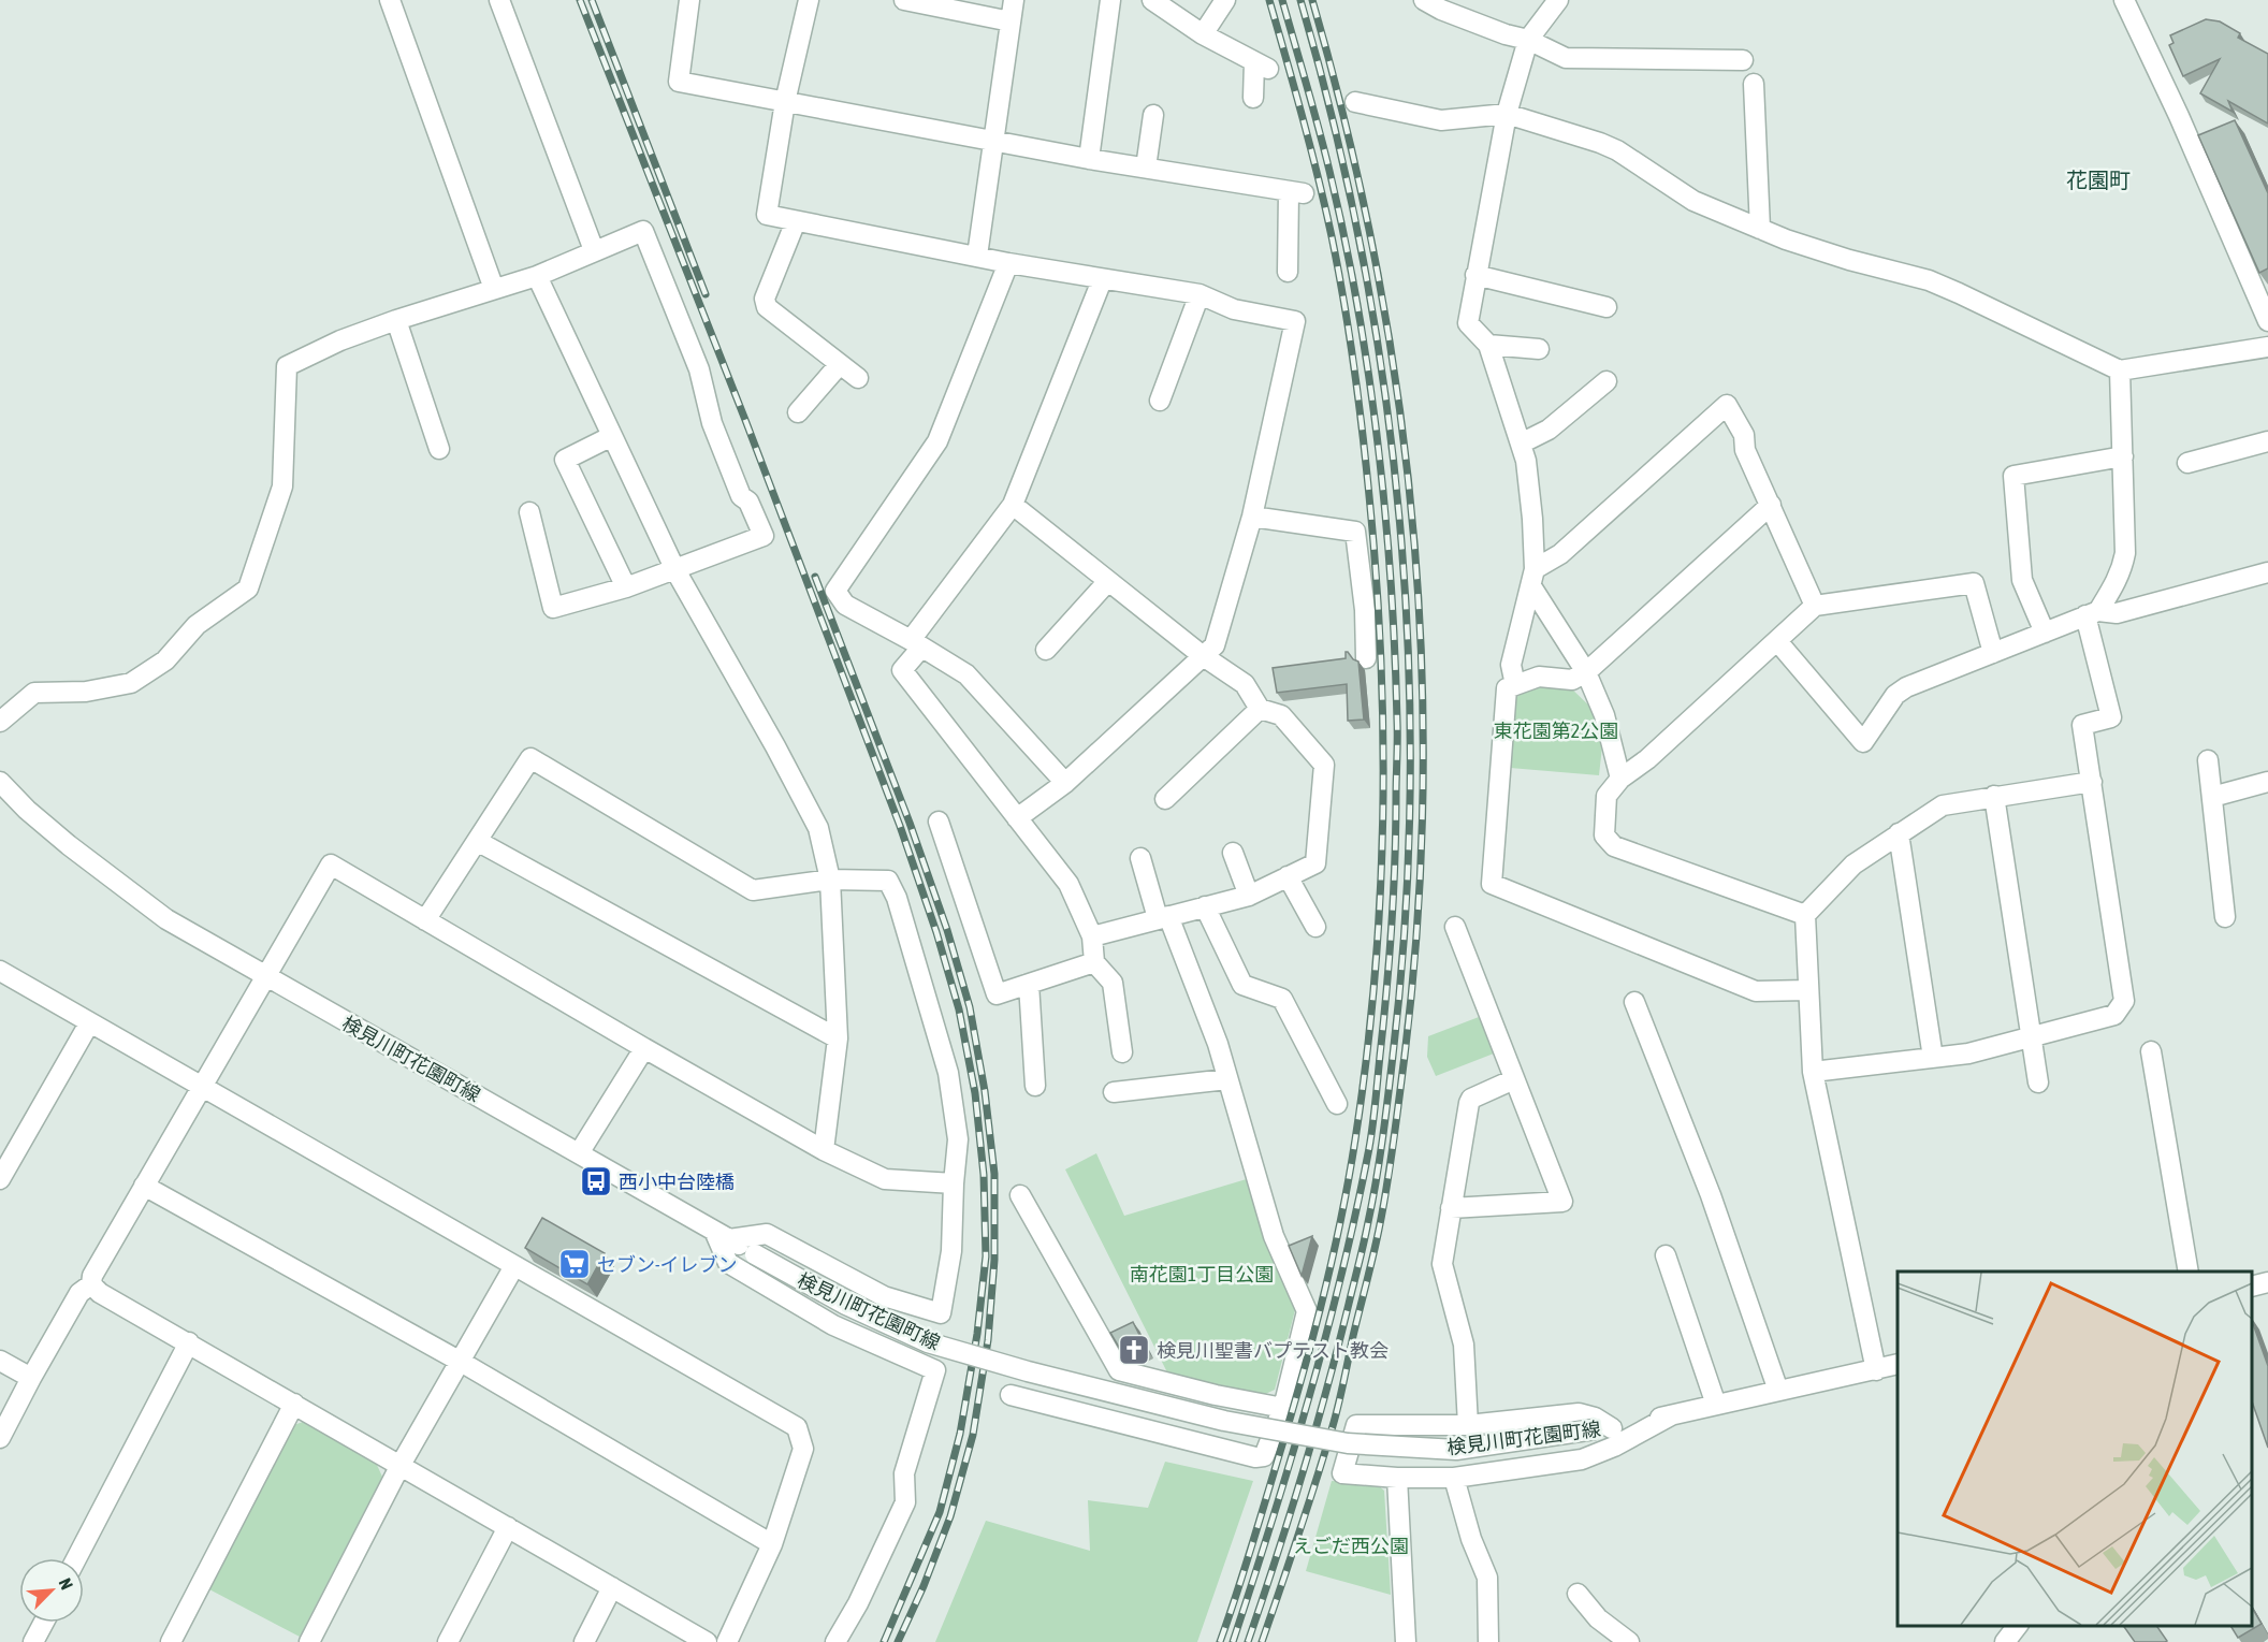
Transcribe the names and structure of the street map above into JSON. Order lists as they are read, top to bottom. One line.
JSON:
{"streets":{"street":["検見川町花園町線"]},"districts":["花園町"],"parks":["東花園第2公園","南花園1丁目公園","えごだ西公園"],"places":{"bus stop":["西小中台陸橋"],"supermarket":["セブン-イレブン"],"church":["検見川聖書バプテスト教会"]},"north":"top right"}
